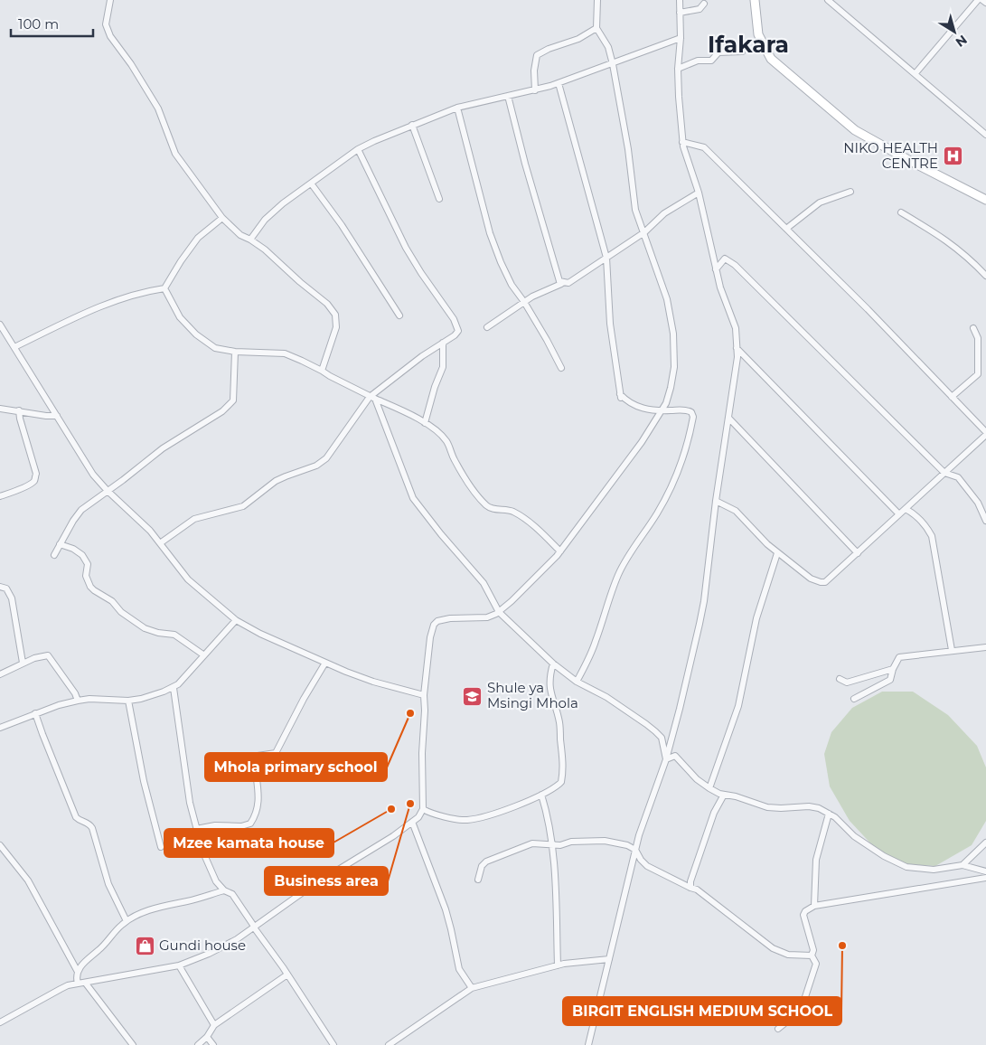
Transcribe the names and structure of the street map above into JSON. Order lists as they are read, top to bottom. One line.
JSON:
{"districts":["Ifakara"],"places":{"hospital":["NIKO HEALTH CENTRE"],"school or university":["Shule ya Msingi Mhola"],"other":["Mhola primary school","Business area","Mzee kamata house","BIRGIT ENGLISH MEDIUM SCHOOL"],"shop":["Gundi house"]},"scale_bar":"100 m","north":"bottom right"}
